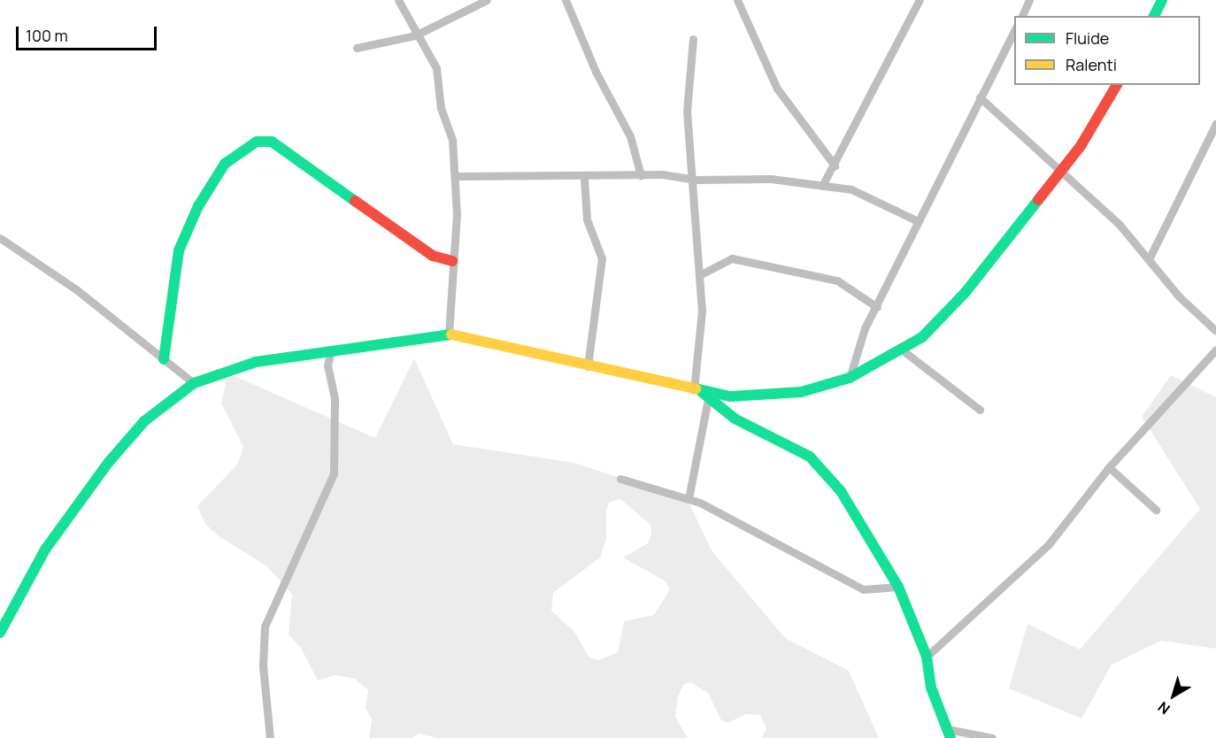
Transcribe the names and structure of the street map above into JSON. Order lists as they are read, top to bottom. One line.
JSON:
{"legend":["Fluide","Ralenti"],"scale_bar":"100 m","north":"bottom left"}
